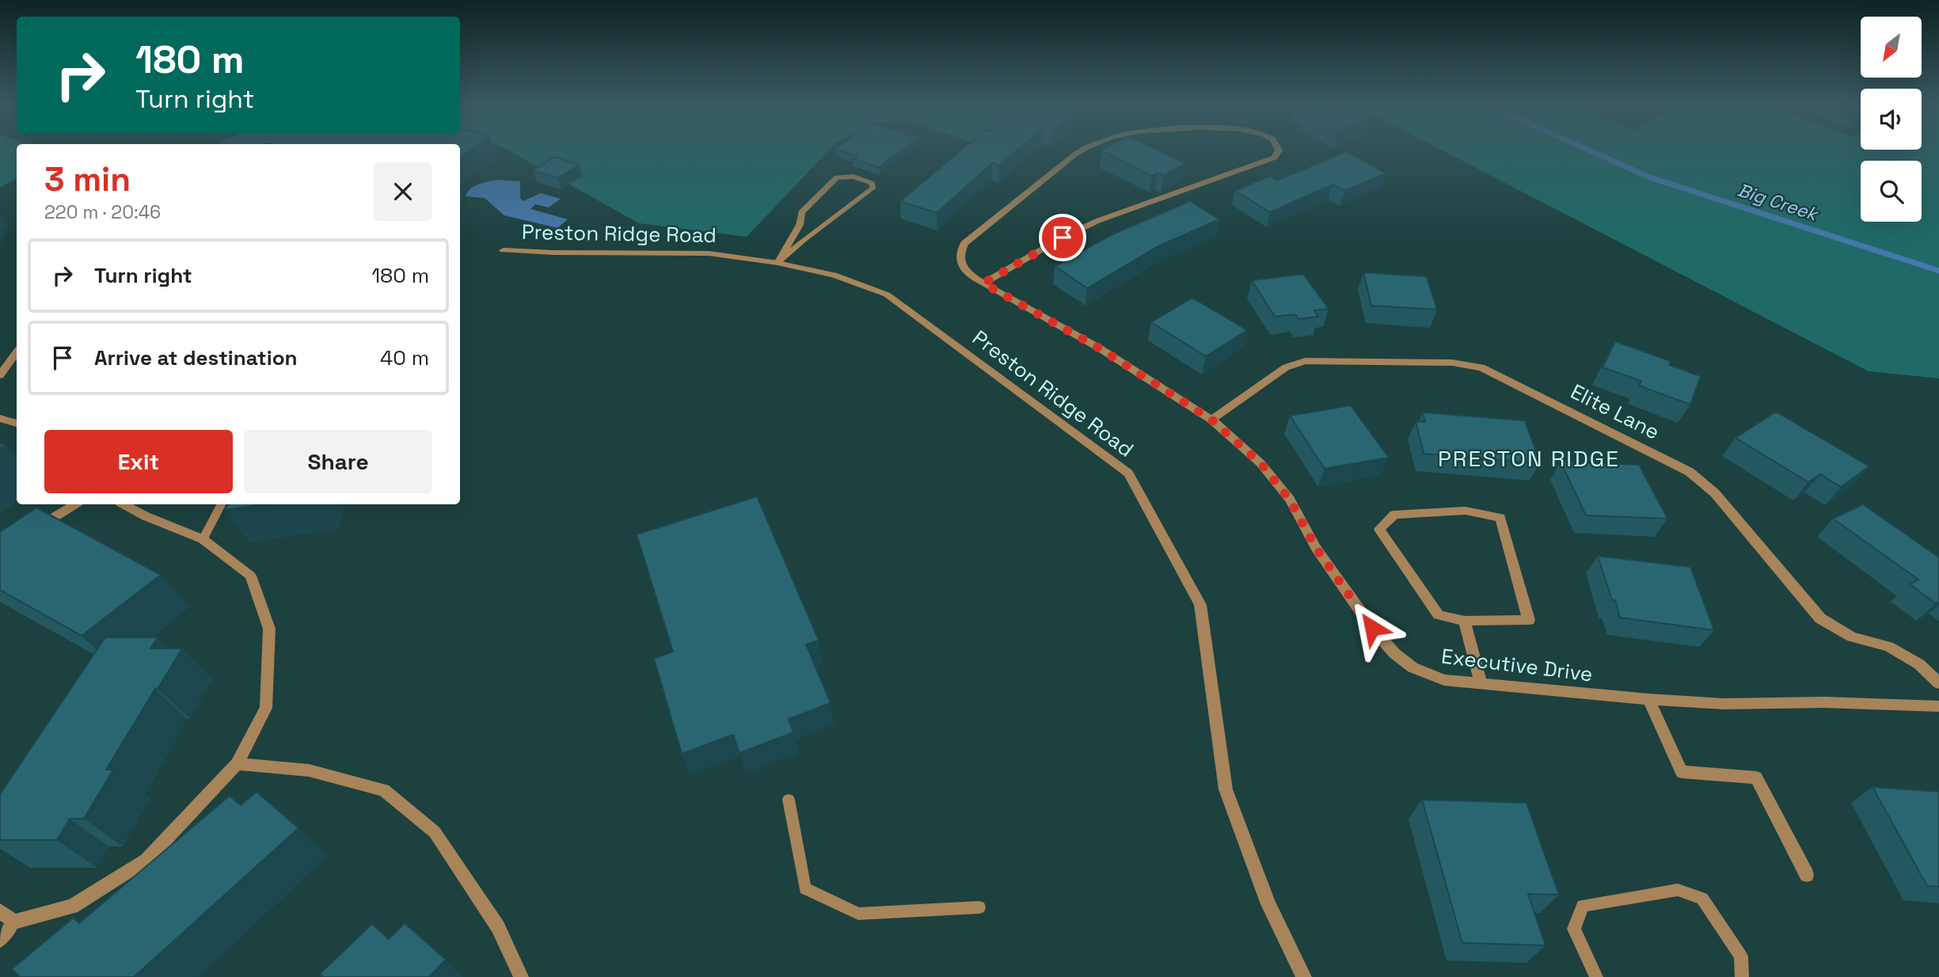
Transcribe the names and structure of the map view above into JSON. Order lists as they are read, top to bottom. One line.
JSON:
{"streets":{"street":["Preston Ridge Road","Elite Lane","Executive Drive"]},"crossings":[["Elite Lane","Executive Drive"]],"districts":["PRESTON RIDGE"],"water":["Big Creek"],"north":"bottom left","page":{"turn":["180 m","Turn right"],"heading":["3 min","220 m · 20:46"],"list":[{"name":"Turn right","value":"180 m"},{"name":"Arrive at destination","value":"40 m"}],"buttons":["Exit","Share"]}}
